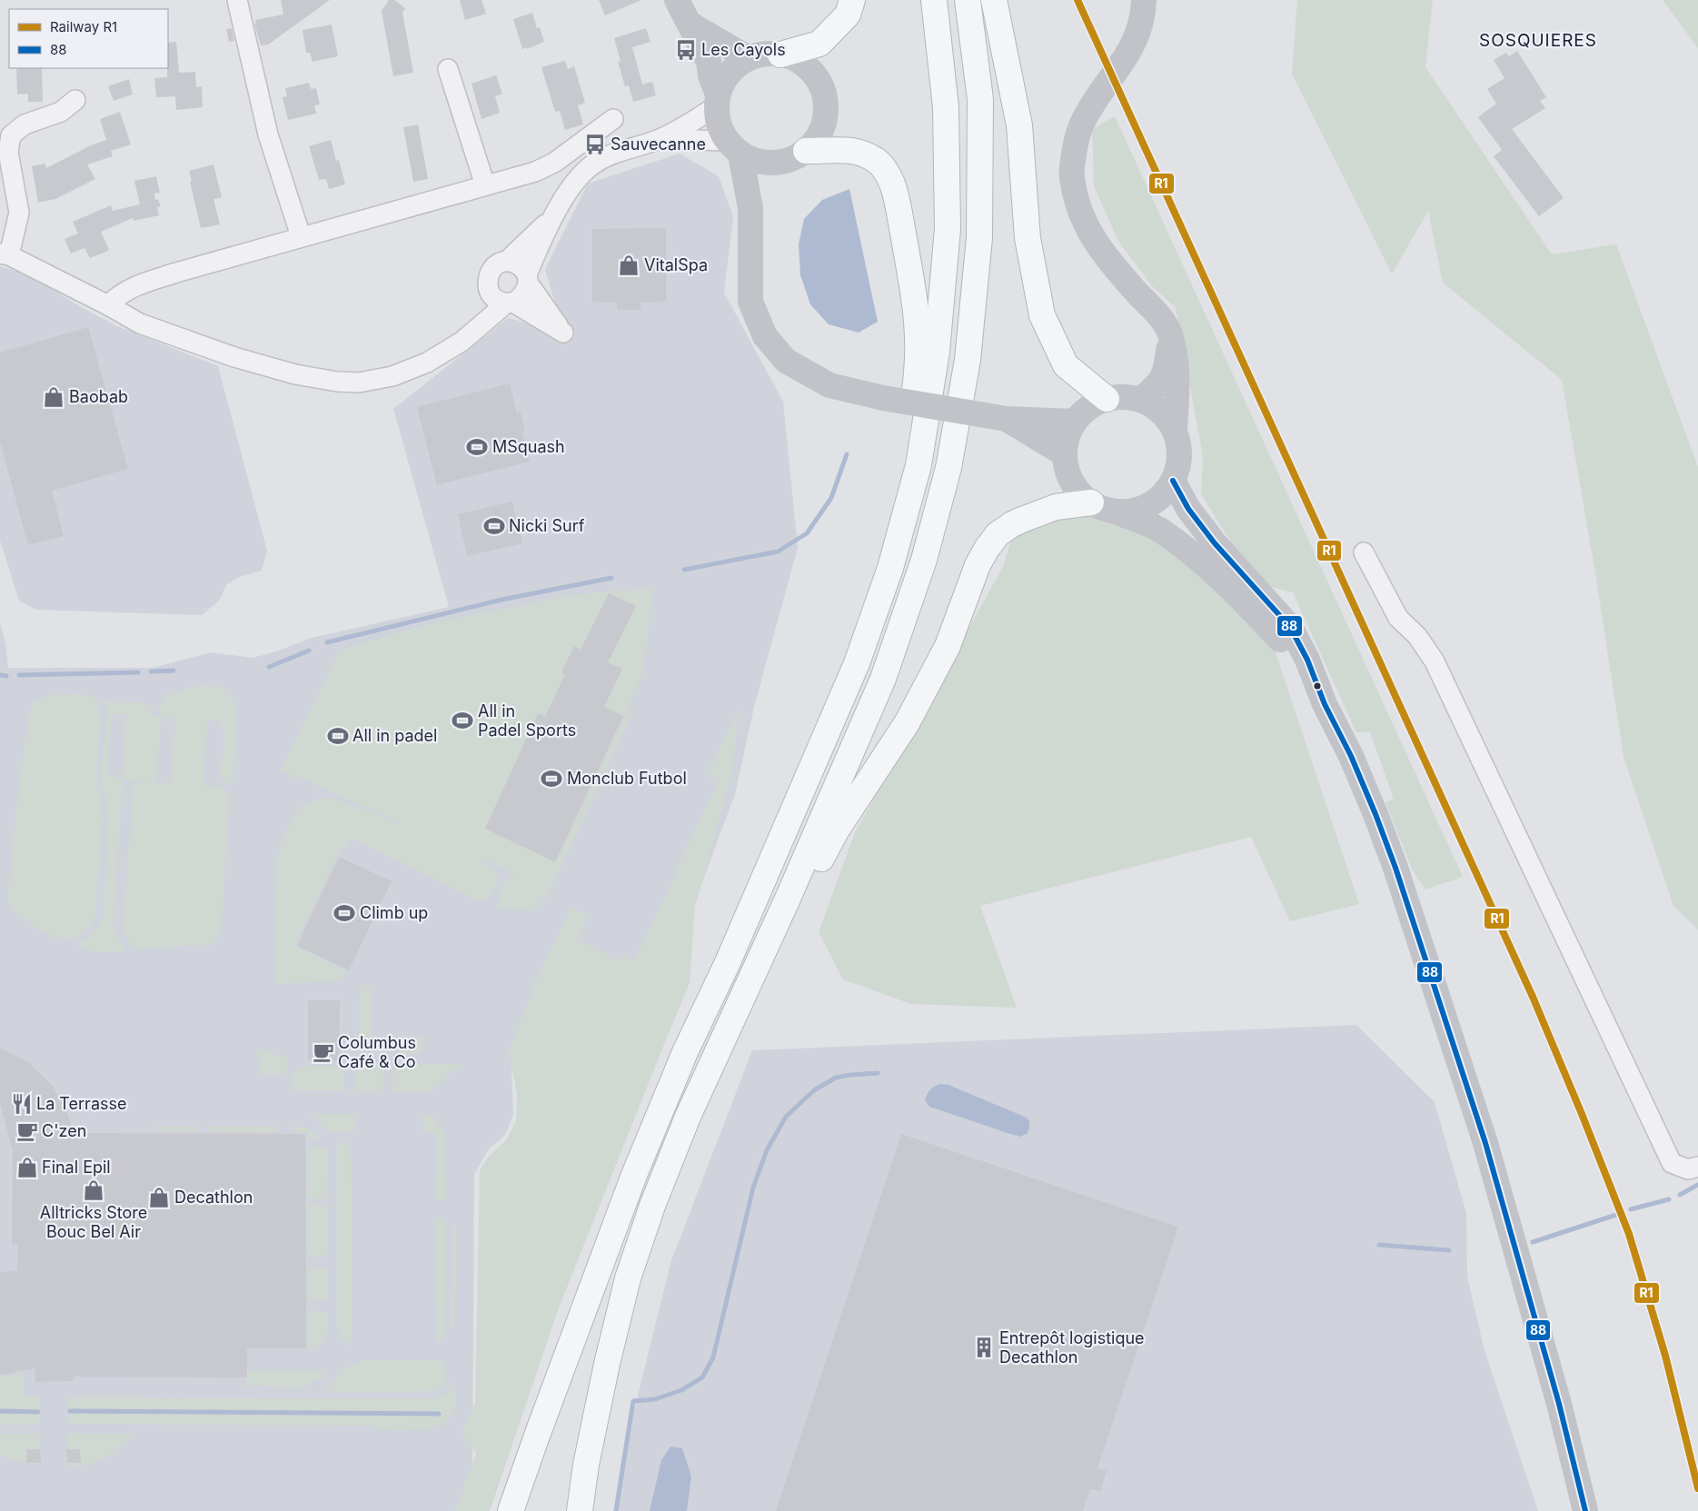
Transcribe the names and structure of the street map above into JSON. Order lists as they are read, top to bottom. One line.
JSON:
{"districts":["SOSQUIERES"],"places":{"bus stop":["Les Cayols","Sauvecanne"],"shop":["VitalSpa","Baobab","Final Epil","Alltricks Store Bouc Bel Air","Decathlon"],"sports":["MSquash","Nicki Surf","All in Padel Sports","All in padel","Monclub Futbol","Climb up"],"cafe":["Columbus Café & Co","C'zen"],"restaurant":["La Terrasse"],"building":["Entrepôt logistique Decathlon"]},"lines":["rail line R1","transit line 88"],"legend":["Railway R1","88"]}
